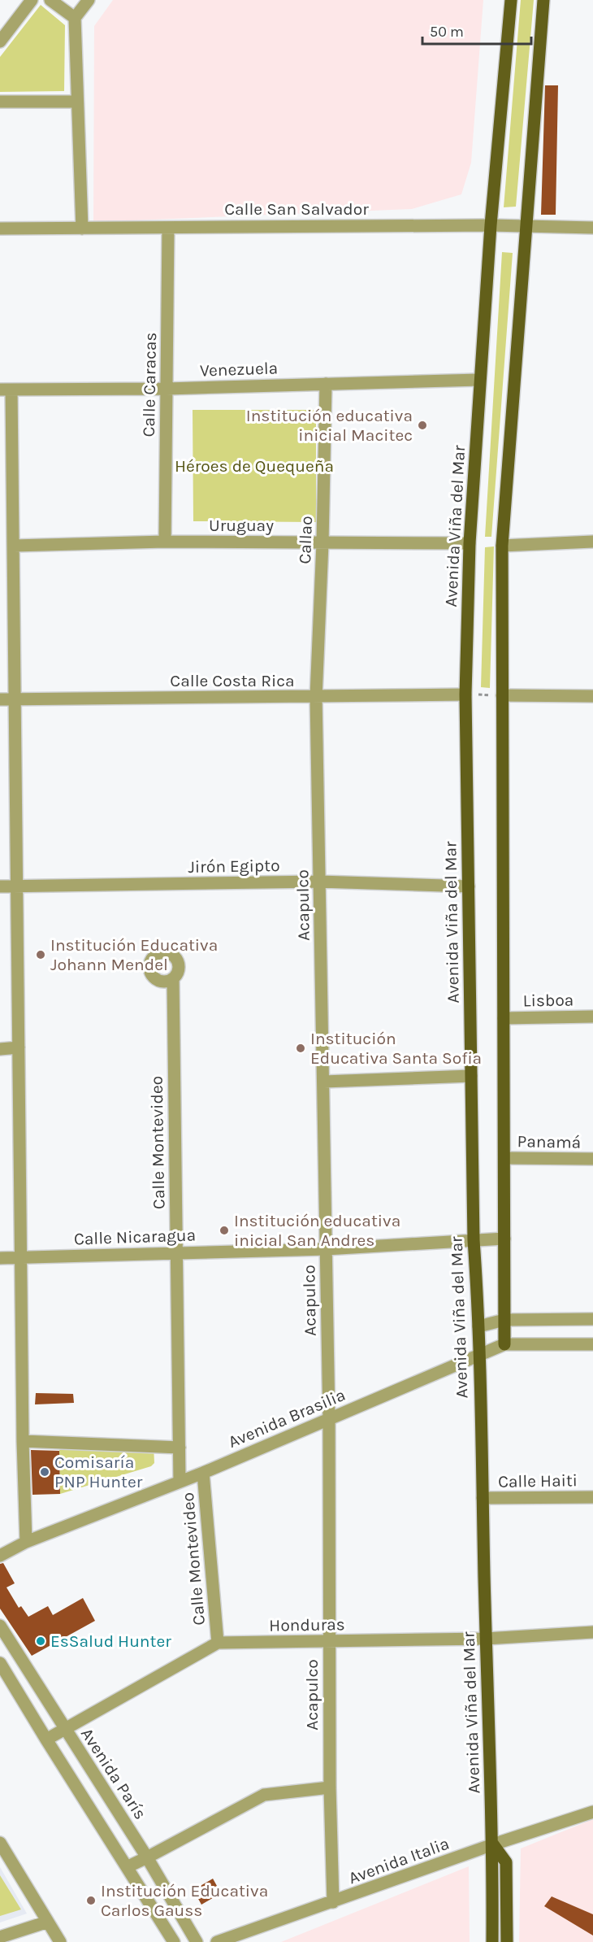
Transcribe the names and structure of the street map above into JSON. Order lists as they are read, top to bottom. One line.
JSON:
{"streets":{"main road":["Avenida Viña del Mar"],"street":["Calle San Salvador","Venezuela","Calle Caracas","Uruguay","Callao","Calle Costa Rica","Jirón Egipto","Acapulco","Lisboa","Panamá","Calle Montevideo","Calle Nicaragua","Avenida Brasilia","Calle Haiti","Honduras","Avenida París","Avenida Italia"]},"crossings":[["Calle San Salvador","Calle Caracas"],["Calle San Salvador","Avenida Viña del Mar"],["Venezuela","Calle Caracas"],["Venezuela","Avenida Viña del Mar"],["Venezuela","Callao"],["Calle Caracas","Uruguay"],["Uruguay","Avenida Viña del Mar"],["Uruguay","Callao"],["Avenida Viña del Mar","Calle Costa Rica"],["Avenida Viña del Mar","Jirón Egipto"],["Avenida Viña del Mar","Calle Nicaragua"],["Avenida Viña del Mar","Avenida Brasilia"],["Avenida Viña del Mar","Calle Haiti"],["Avenida Viña del Mar","Honduras"],["Avenida Viña del Mar","Avenida Italia"],["Callao","Calle Costa Rica"],["Callao","Acapulco"],["Calle Costa Rica","Acapulco"],["Jirón Egipto","Acapulco"],["Acapulco","Calle Nicaragua"],["Acapulco","Avenida Brasilia"],["Acapulco","Honduras"],["Acapulco","Avenida Italia"],["Calle Montevideo","Calle Nicaragua"],["Calle Montevideo","Avenida Brasilia"],["Calle Montevideo","Honduras"],["Honduras","Avenida París"]],"parks":["Héroes de Quequeña"],"places":["Institución educativa inicial Macitec","Institución Educativa Johann Mendel","Institución Educativa Santa Sofia","Institución educativa inicial San Andres","Comisaría PNP Hunter","EsSalud Hunter","Institución Educativa Carlos Gauss"],"scale_bar":"50 m"}
